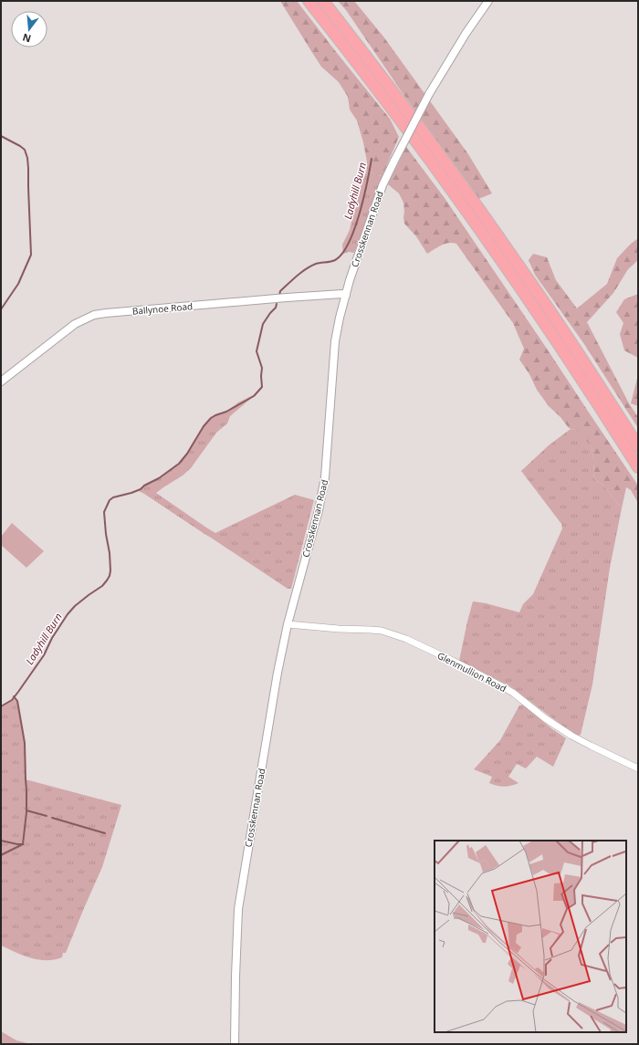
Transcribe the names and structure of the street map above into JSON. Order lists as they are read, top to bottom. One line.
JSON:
{"streets":{"street":["Crosskennan Road","Ballynoe Road","Glenmullion Road"]},"crossings":[["Crosskennan Road","Ballynoe Road"],["Crosskennan Road","Glenmullion Road"]],"water":["Ladyhill Burn"],"north":"bottom"}
